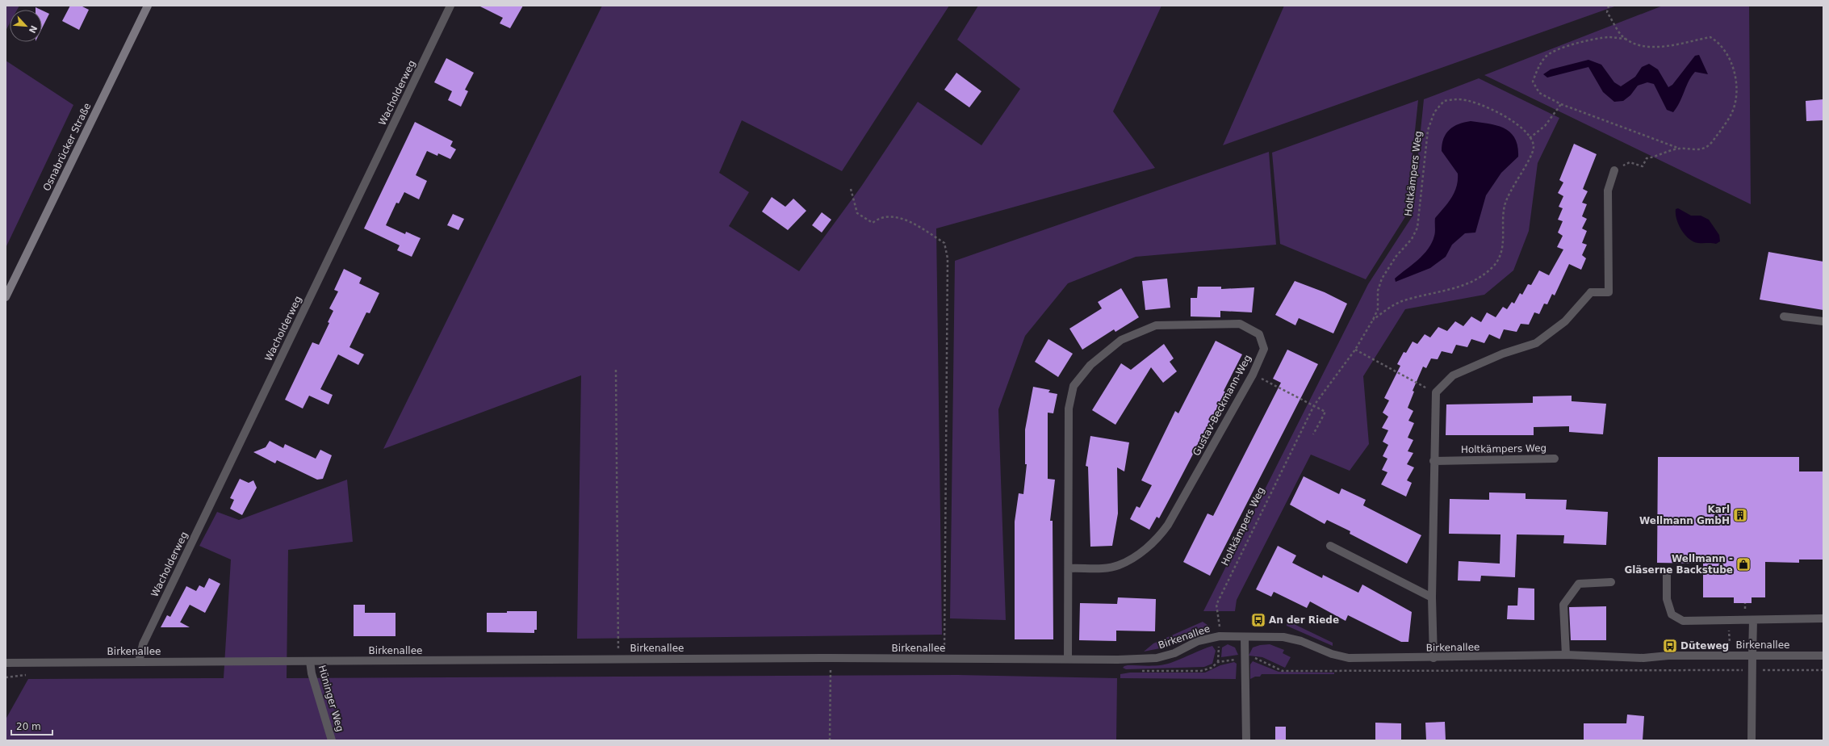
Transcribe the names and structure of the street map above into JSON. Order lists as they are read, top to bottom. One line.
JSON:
{"streets":{"main road":["Osnabrücker Straße"],"street":["Wacholderweg","Holtkämpers Weg","Gustav-Beckmann-Weg","Birkenallee","Hüninger Weg"]},"crossings":[["Wacholderweg","Birkenallee"],["Holtkämpers Weg","Birkenallee"],["Gustav-Beckmann-Weg","Birkenallee"],["Birkenallee","Hüninger Weg"]],"places":{"building":["Karl Wellmann GmbH"],"shop":["Wellmann - Gläserne Backstube"],"bus stop":["An der Riede","Düteweg"]},"scale_bar":"20 m","north":"bottom right"}
